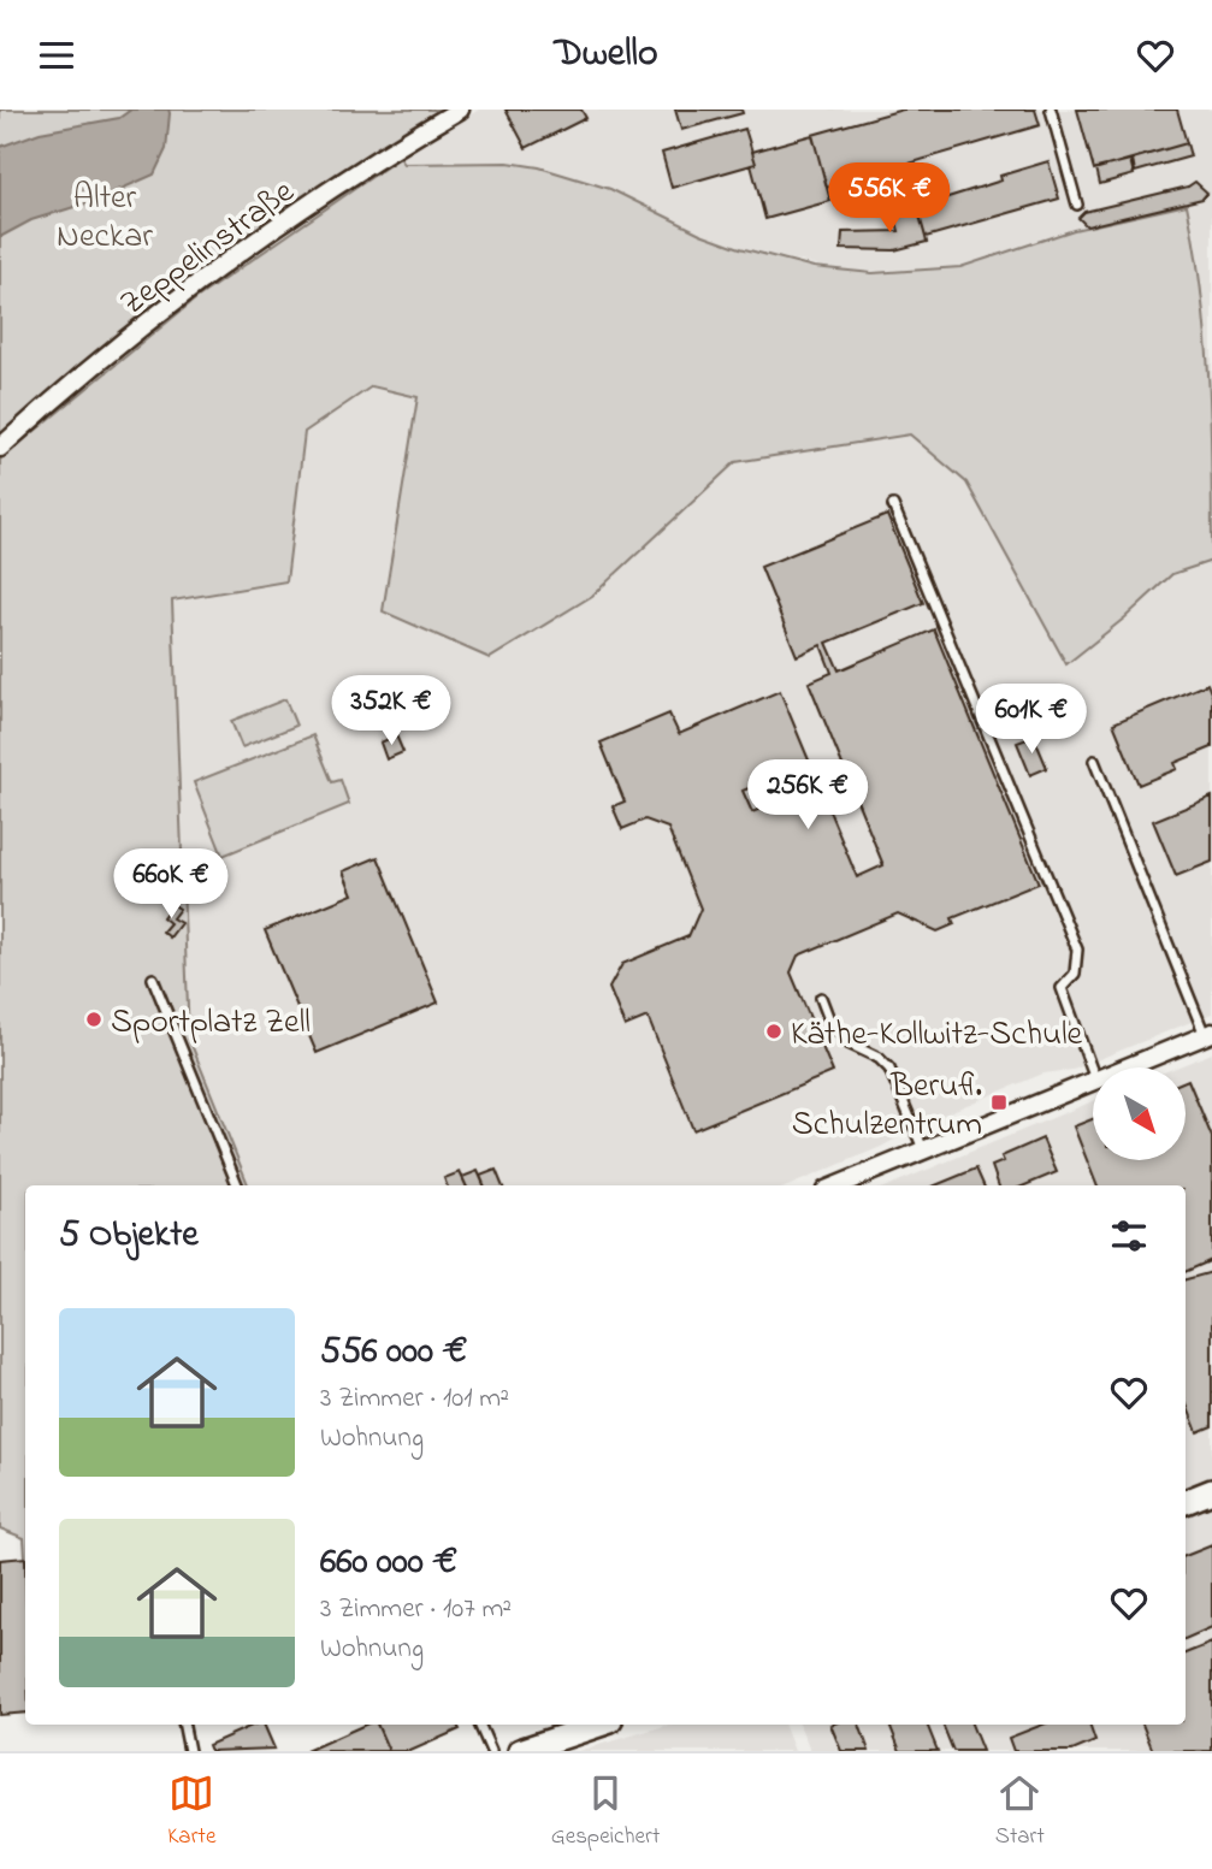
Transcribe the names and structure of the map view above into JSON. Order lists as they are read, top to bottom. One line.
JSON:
{"streets":{"street":["Zeppelinstraße"]},"parks":["Alter Neckar"],"places":{"other":["Sportplatz Zell","Käthe-Kollwitz-Schule"],"transit":["Berufl. Schulzentrum"]},"north":"bottom right","page":{"header":"Dwello","price":["556K €","352K €","601K €","256K €","660K €"],"heading":"5 Objekte","list":[{"name":"556 000 €","note":"3 Zimmer · 101 m² · Wohnung"},{"name":"660 000 €","note":"3 Zimmer · 107 m² · Wohnung"}],"tabs":["Karte","Gespeichert","Start"]}}
